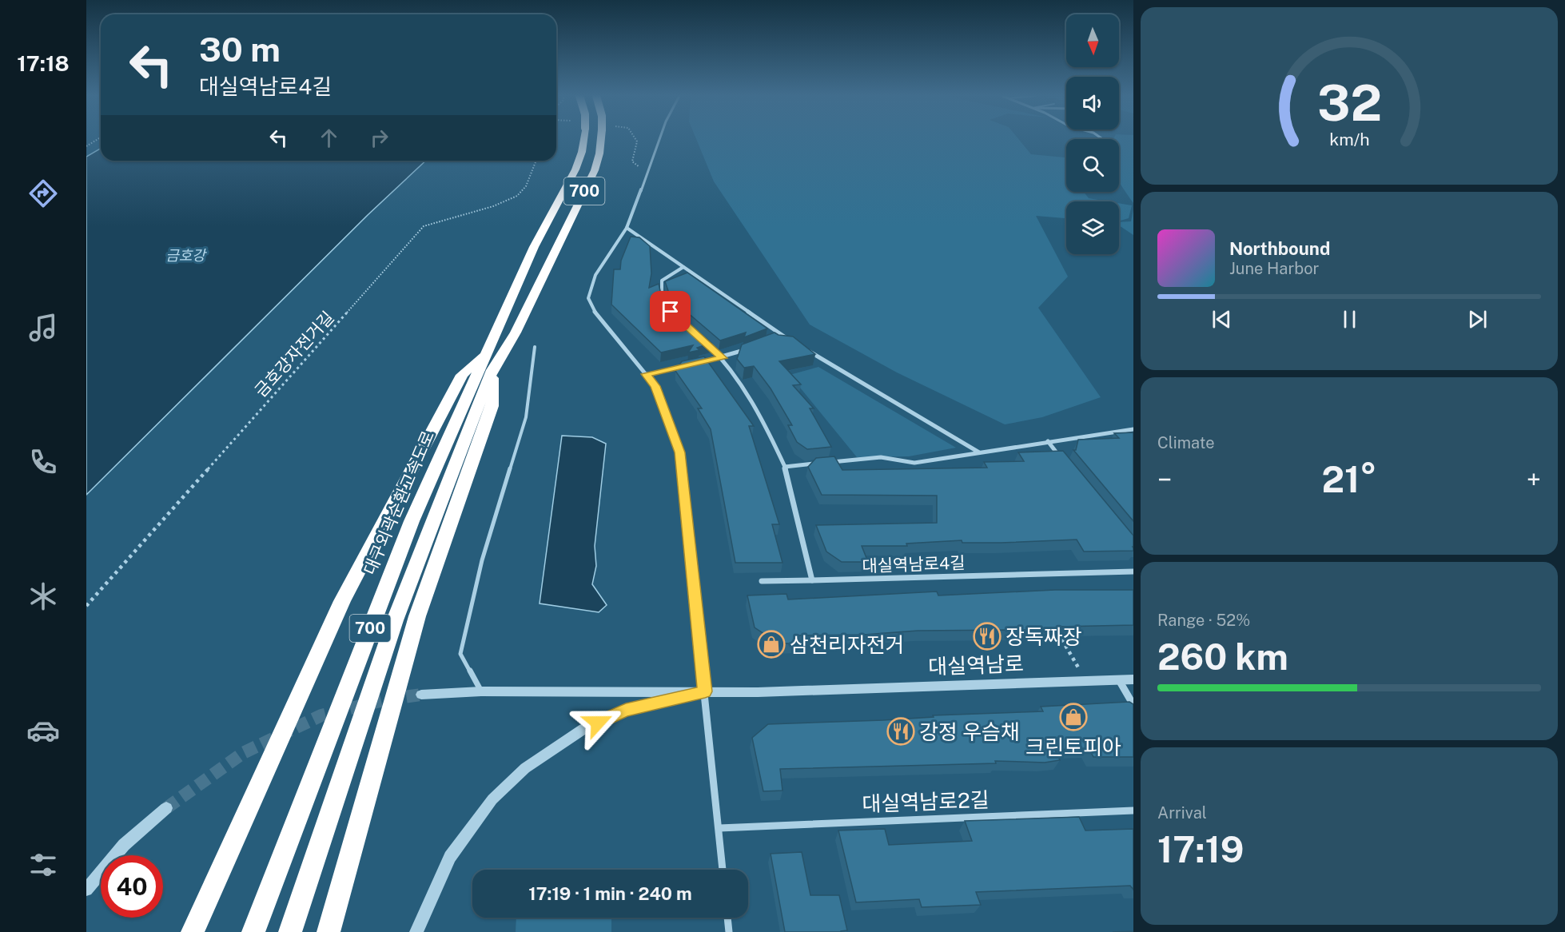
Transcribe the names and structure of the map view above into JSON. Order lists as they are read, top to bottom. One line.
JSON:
{"streets":{"highway":["700","대구외곽순환고속도로"],"street":["대실역남로4길","대실역남로","대실역남로2길"],"path":["금호강자전거길"]},"water":["금호강"],"places":{"restaurant":["장독짜장","강정 우슴채"],"shop":["삼천리자전거","크린토피아"]},"north":"bottom","page":{"tabs":"17:18","turn":["30 m","대실역남로4길"],"song":["Northbound","June Harbor"],"tile":["Climate",["Range · 52%","260 km"],["Arrival","17:19"]],"heat":["−","21°","+"],"limit":"40","trip":"17:19 · 1 min · 240 m","gauge":["32","km/h"]}}
